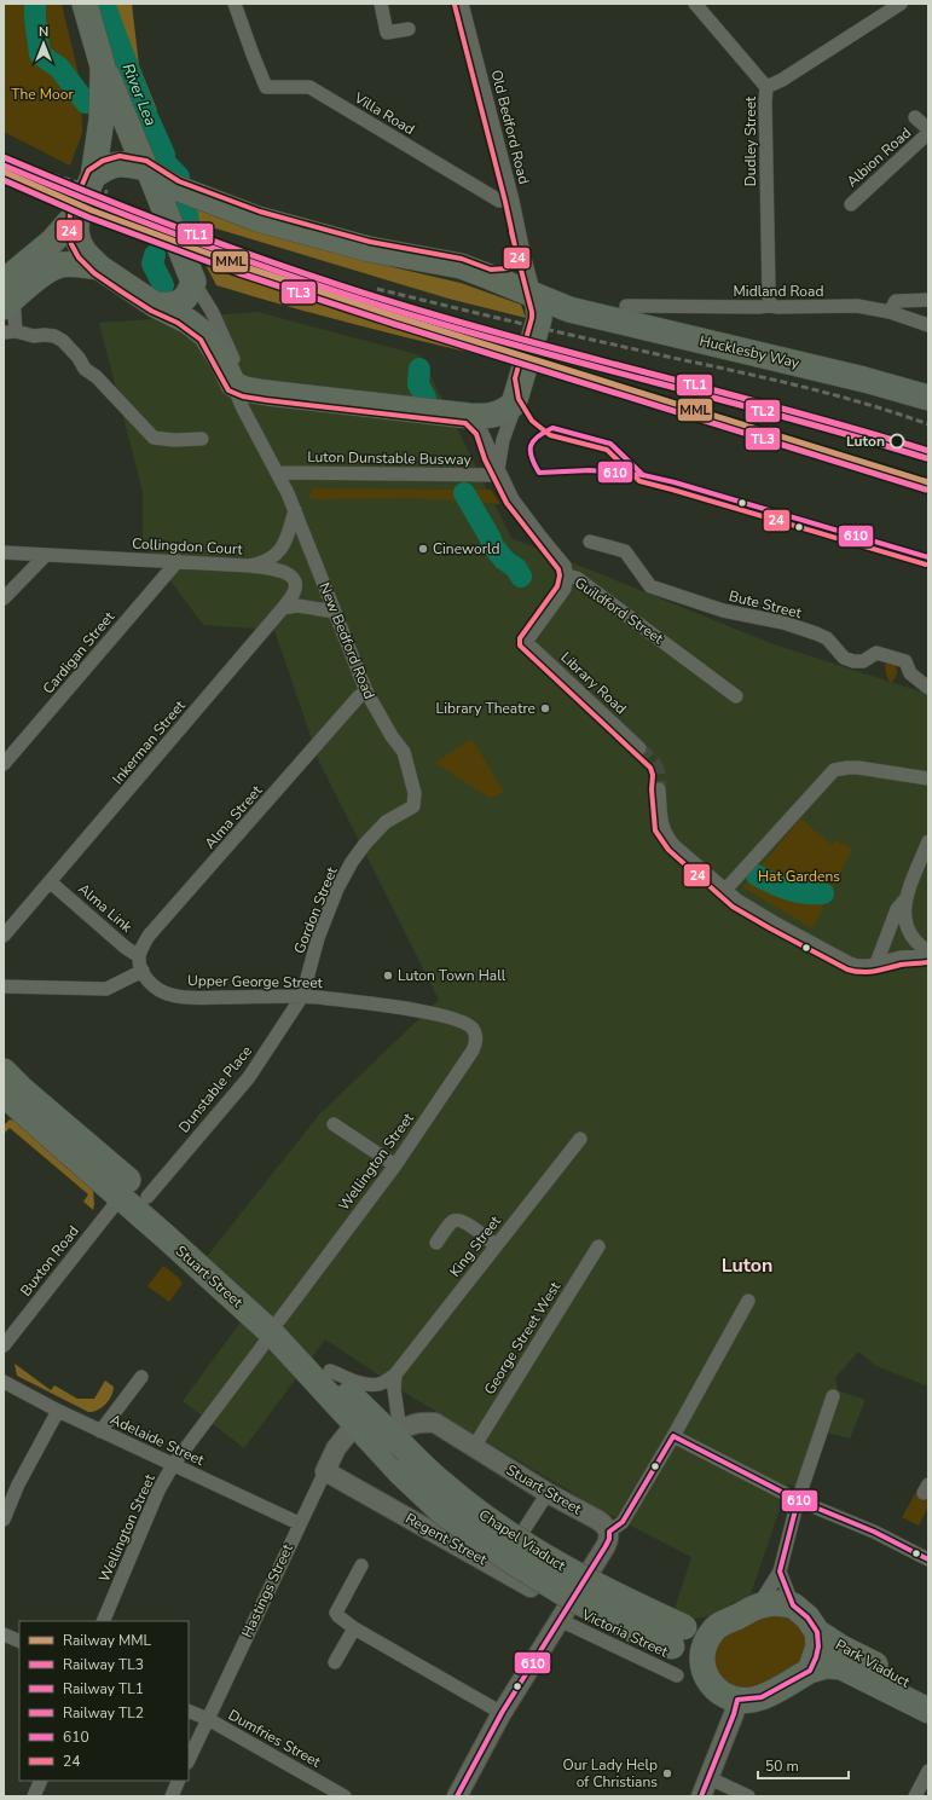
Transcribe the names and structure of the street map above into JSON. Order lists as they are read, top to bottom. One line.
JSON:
{"streets":{"highway":["Hucklesby Way","New Bedford Road","Stuart Street","Chapel Viaduct","Park Viaduct"],"main road":["Regent Street","Hastings Street"],"street":["Villa Road","Old Bedford Road","Dudley Street","Albion Road","Midland Road","Luton Dunstable Busway","Collingdon Court","Bute Street","Guildford Street","Cardigan Street","Library Road","Inkerman Street","Alma Street","Alma Link","Gordon Street","Upper George Street","Dunstable Place","Wellington Street","King Street","Buxton Road","George Street West","Adelaide Street","Victoria Street","Dumfries Street"]},"crossings":[["Villa Road","Old Bedford Road"],["Old Bedford Road","Hucklesby Way"],["Dudley Street","Midland Road"],["Luton Dunstable Busway","Guildford Street"],["Luton Dunstable Busway","New Bedford Road"],["Collingdon Court","New Bedford Road"],["Collingdon Court","Cardigan Street"],["Collingdon Court","Inkerman Street"],["Guildford Street","Library Road"],["New Bedford Road","Alma Street"],["New Bedford Road","Gordon Street"],["Inkerman Street","Alma Link"],["Alma Street","Alma Link"],["Gordon Street","Upper George Street"],["Gordon Street","Dunstable Place"],["Upper George Street","Dunstable Place"],["Upper George Street","Wellington Street"],["Dunstable Place","Stuart Street"],["Wellington Street","Stuart Street"],["Wellington Street","Adelaide Street"],["Buxton Road","Stuart Street"],["Stuart Street","George Street West"],["Stuart Street","Chapel Viaduct"],["Stuart Street","Hastings Street"],["Adelaide Street","Hastings Street"],["Regent Street","Hastings Street"],["Regent Street","Victoria Street"],["Hastings Street","Dumfries Street"]],"districts":["Luton"],"water":["River Lea"],"parks":["The Moor","Hat Gardens"],"places":["Luton","Cineworld","Library Theatre","Luton Town Hall","Our Lady Help of Christians"],"lines":["transit line 24","rail line TL1","rail line TL2","rail line MML","rail line TL3","transit line 610"],"legend":["Railway MML","Railway TL3","Railway TL1","Railway TL2","610","24"],"scale_bar":"50 m","north":"top"}
